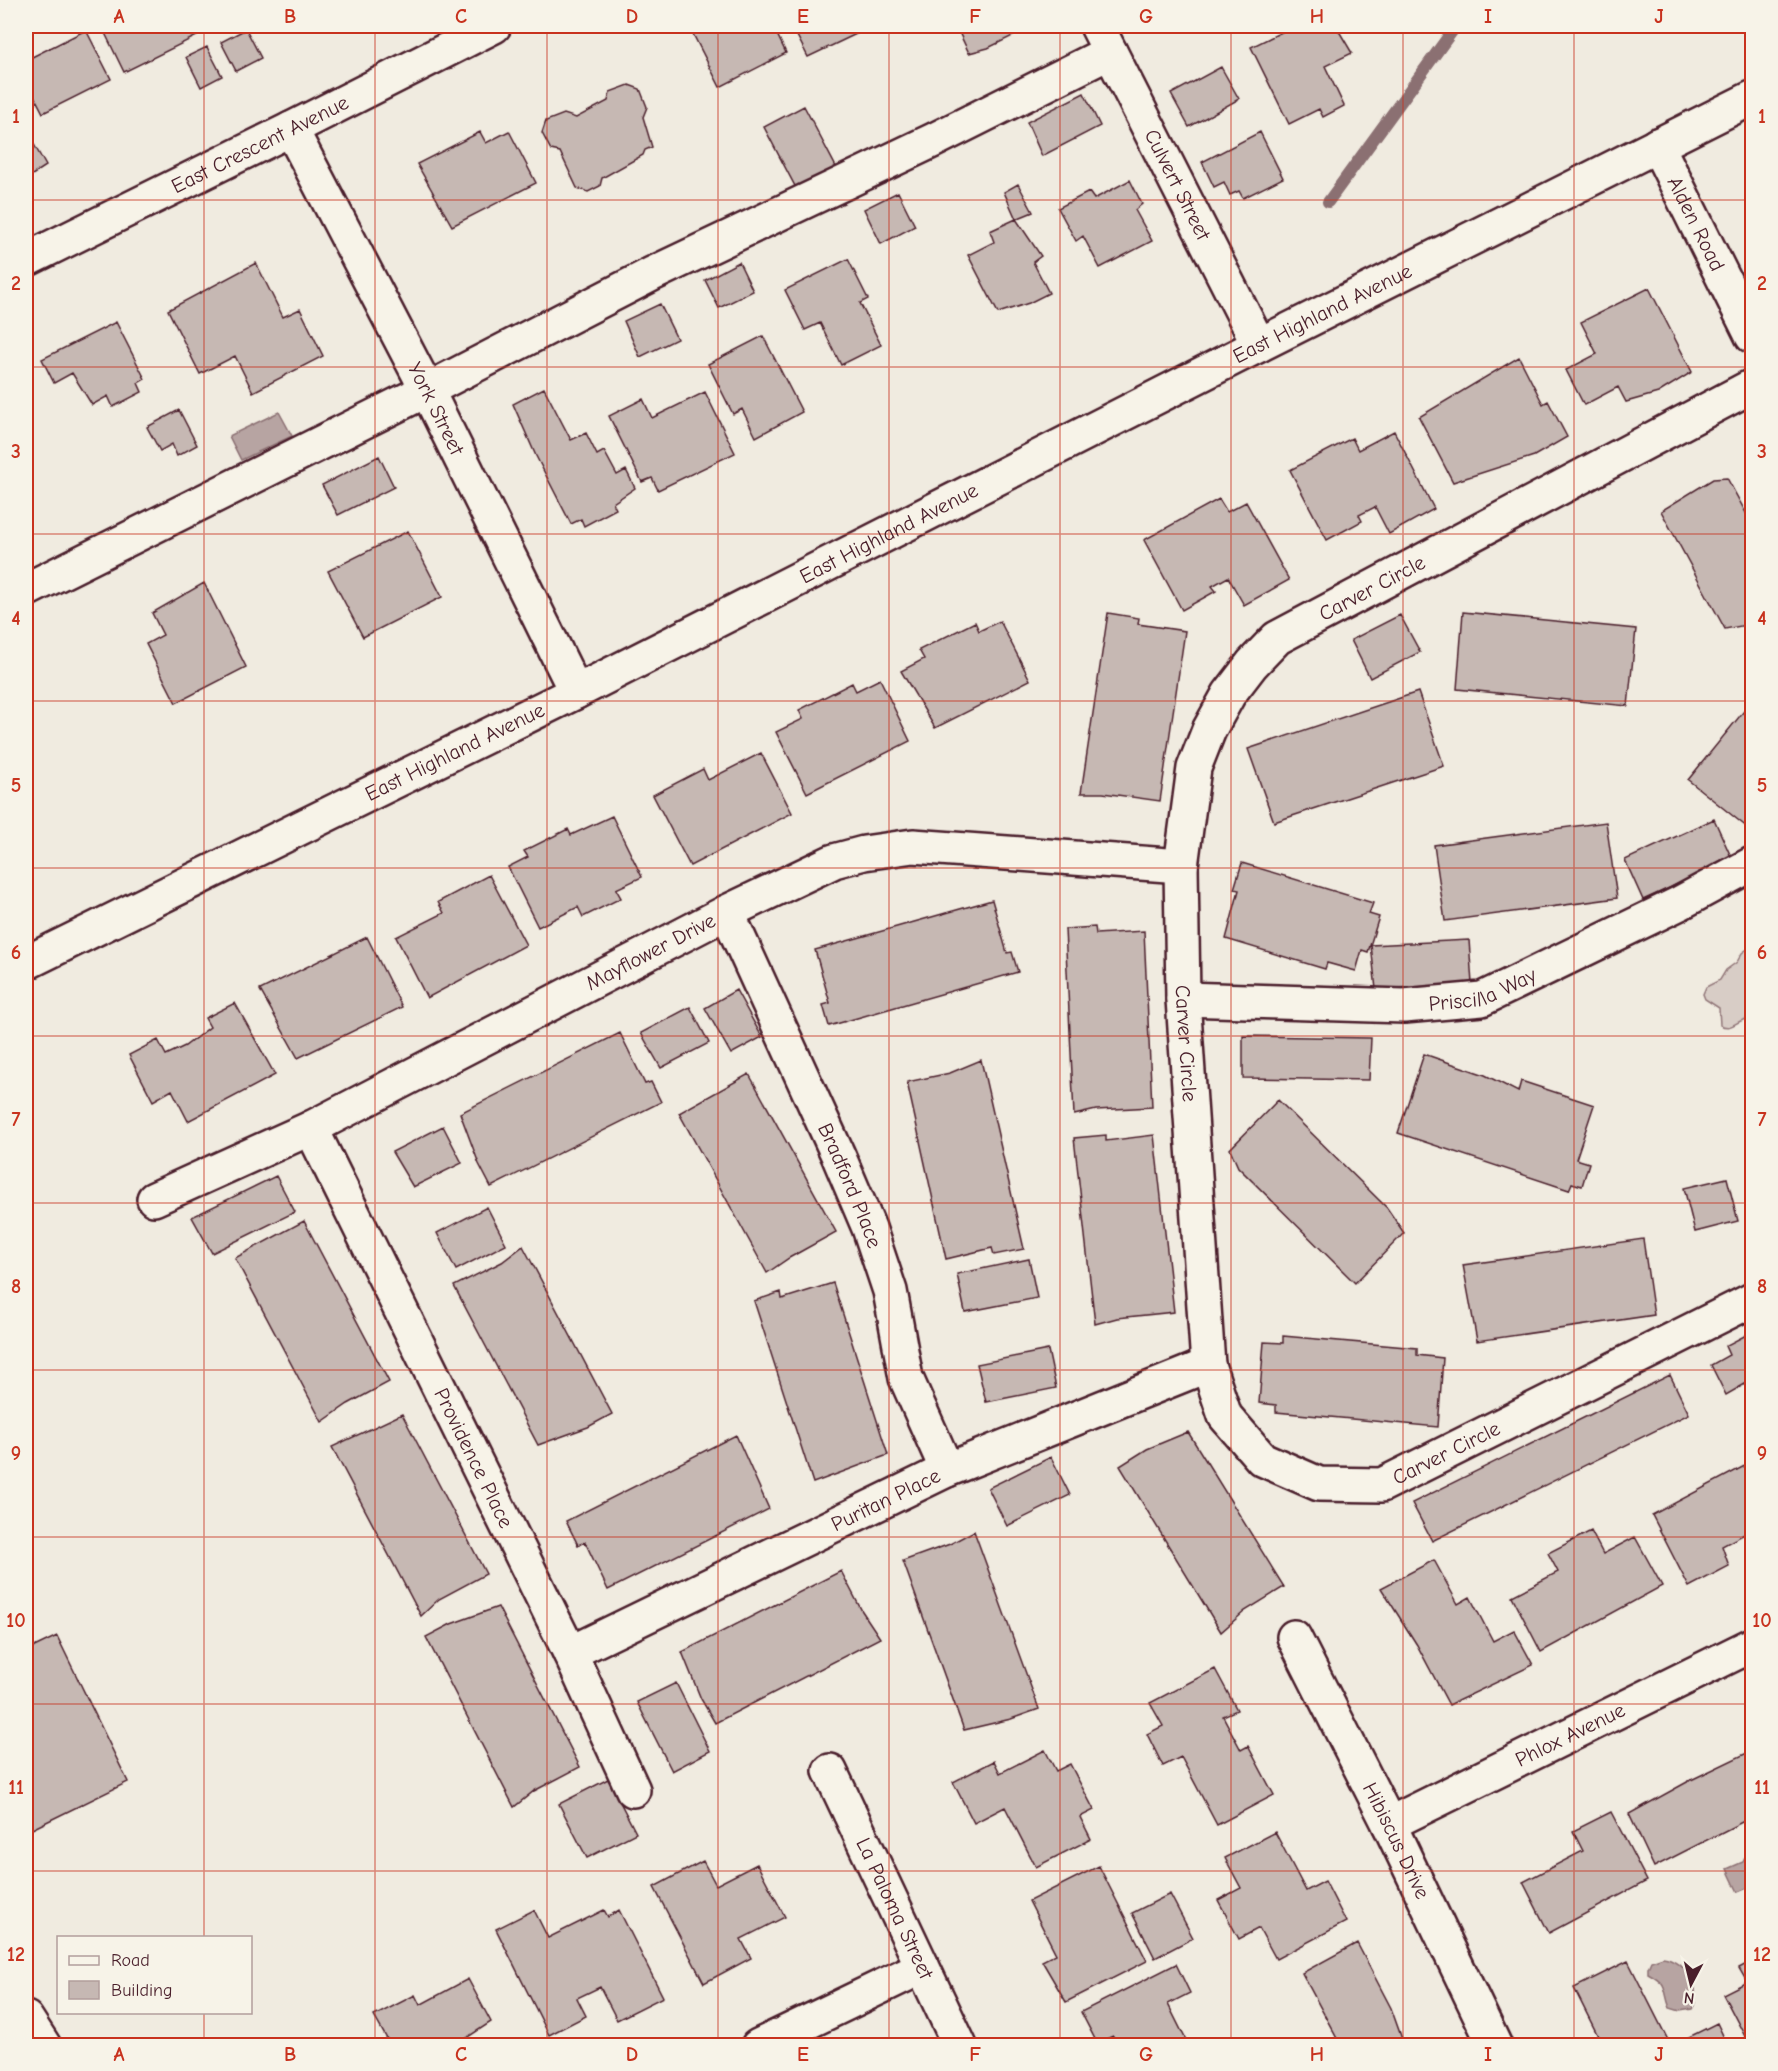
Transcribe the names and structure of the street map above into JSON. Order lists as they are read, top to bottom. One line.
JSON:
{"streets":{"street":["East Crescent Avenue","Culvert Street","Alden Road","East Highland Avenue","York Street","Carver Circle","Mayflower Drive","Priscilla Way","Bradford Place","Providence Place","Puritan Place","Phlox Avenue","Hibiscus Drive","La Paloma Street"]},"crossings":[["East Crescent Avenue","York Street"],["Culvert Street","East Highland Avenue"],["Alden Road","East Highland Avenue"],["East Highland Avenue","York Street"],["Carver Circle","Mayflower Drive"],["Carver Circle","Priscilla Way"],["Carver Circle","Puritan Place"],["Mayflower Drive","Bradford Place"],["Mayflower Drive","Providence Place"],["Bradford Place","Puritan Place"],["Providence Place","Puritan Place"],["Phlox Avenue","Hibiscus Drive"]],"legend":["Road","Building"],"north":"bottom","grid":{"columns":["A","B","C","D","E","F","G","H","I","J"],"rows":["1","2","3","4","5","6","7","8","9","10","11","12"]}}
